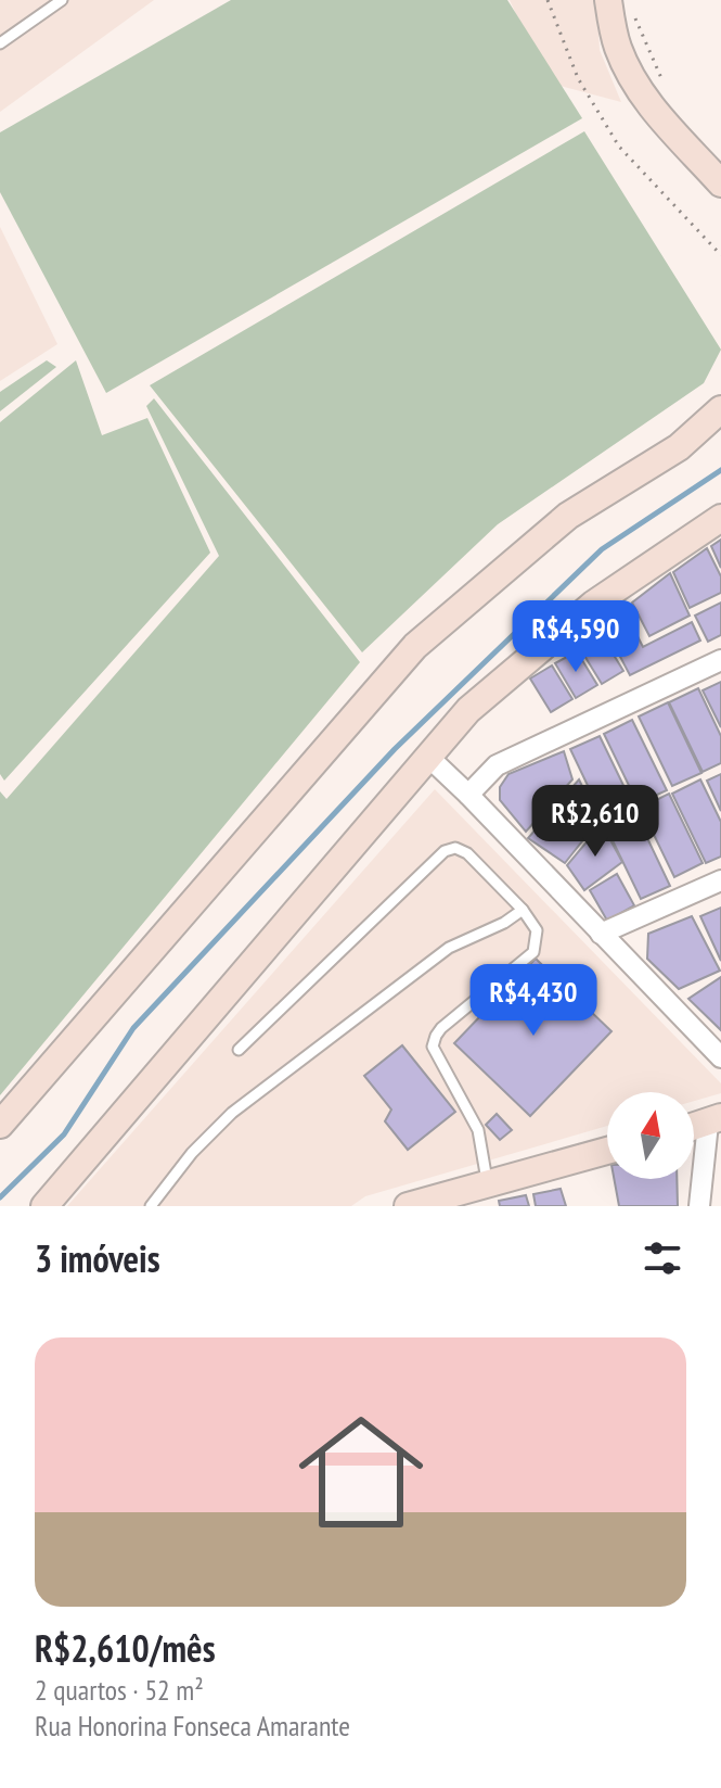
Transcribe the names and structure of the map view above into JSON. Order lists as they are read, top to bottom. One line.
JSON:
{"north":"top","page":{"price":["R$4,590","R$2,610","R$4,430"],"heading":"3 imóveis","list":[{"name":"R$2,610/mês","note":"2 quartos · 52 m² · Rua Honorina Fonseca Amarante"}]}}
